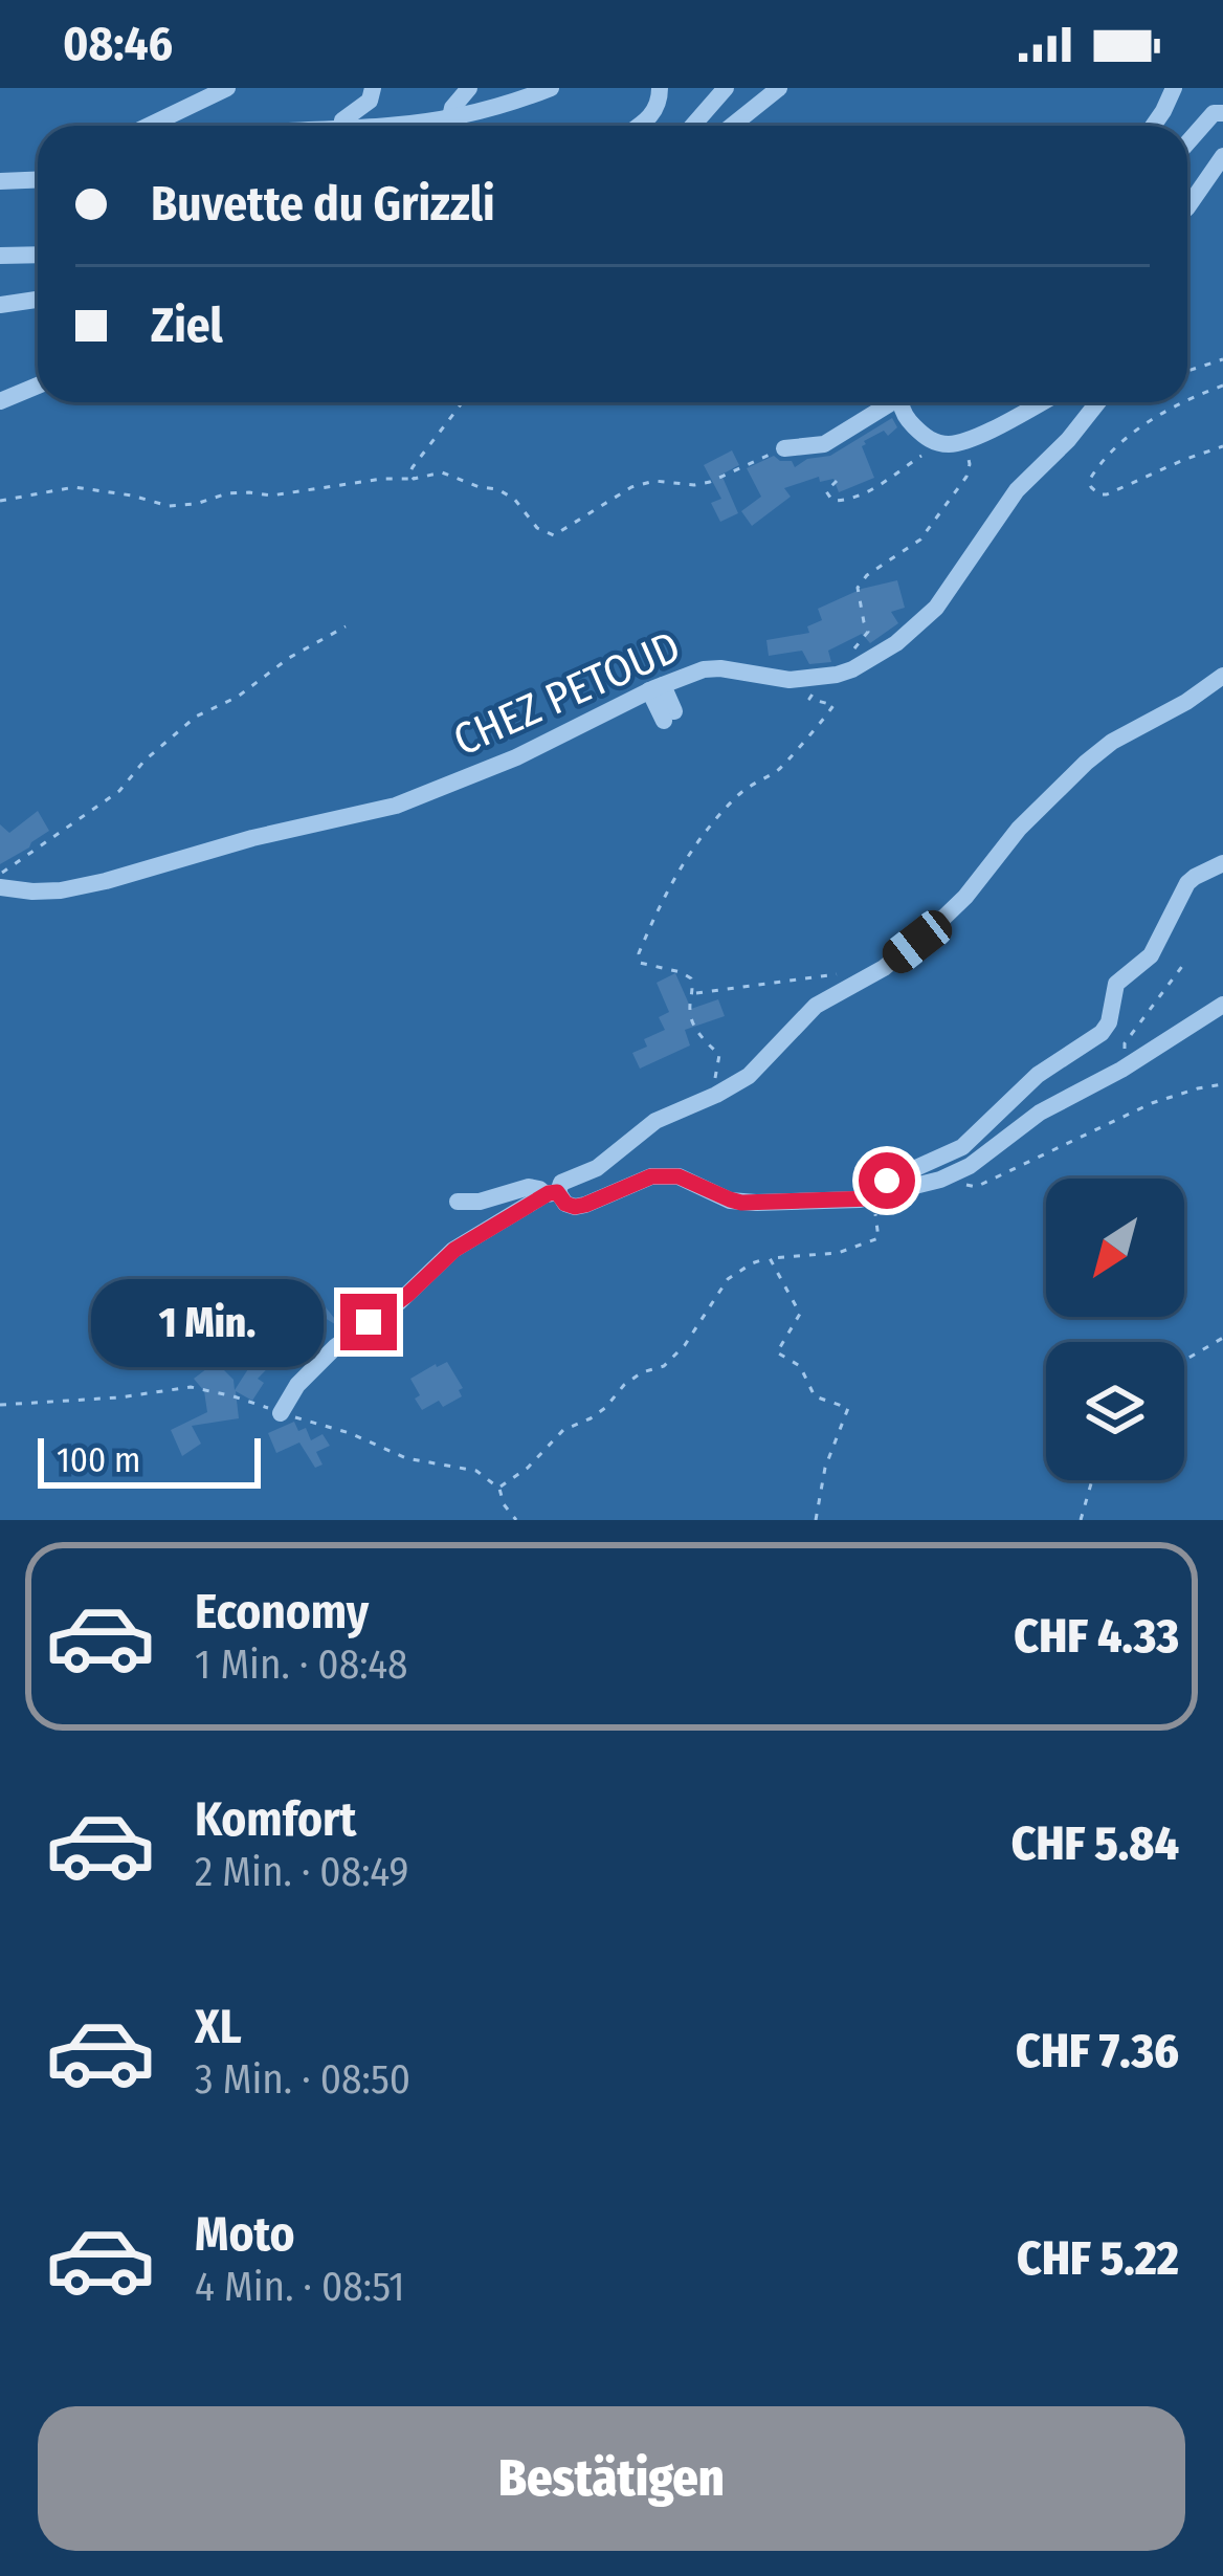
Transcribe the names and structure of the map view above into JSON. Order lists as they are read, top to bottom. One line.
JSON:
{"streets":{"street":["CHEZ PETOUD"]},"scale_bar":"100 m","north":"bottom left","page":{"status":"08:46","banner":["Buvette du Grizzli","Ziel"],"bubble":"1 Min.","scale":"100 m","list":[{"name":"Economy","note":"1 Min. · 08:48","value":"CHF 4.33"},{"name":"Komfort","note":"2 Min. · 08:49","value":"CHF 5.84"},{"name":"XL","note":"3 Min. · 08:50","value":"CHF 7.36"},{"name":"Moto","note":"4 Min. · 08:51","value":"CHF 5.22"}],"buttons":"Bestätigen"}}
